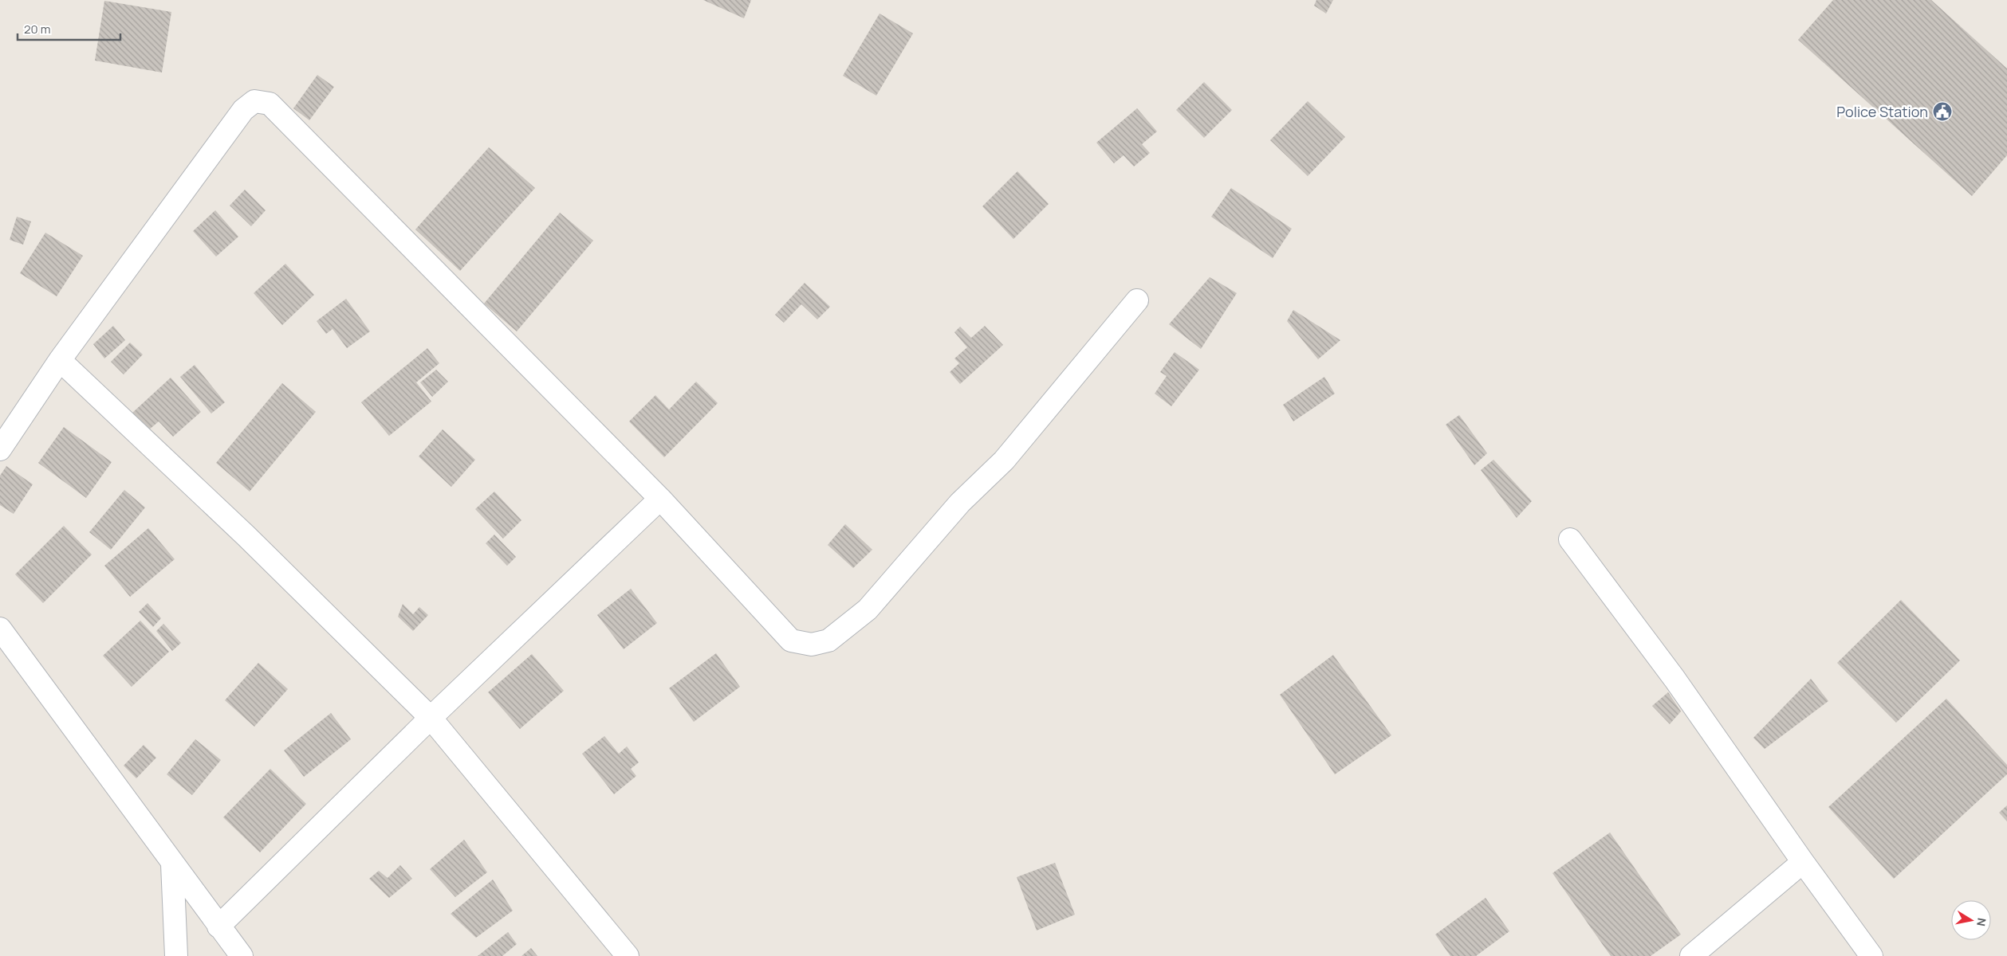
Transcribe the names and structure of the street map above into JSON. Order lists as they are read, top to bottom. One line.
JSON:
{"places":{"public building":["Police Station"]},"scale_bar":"20 m","north":"right"}
